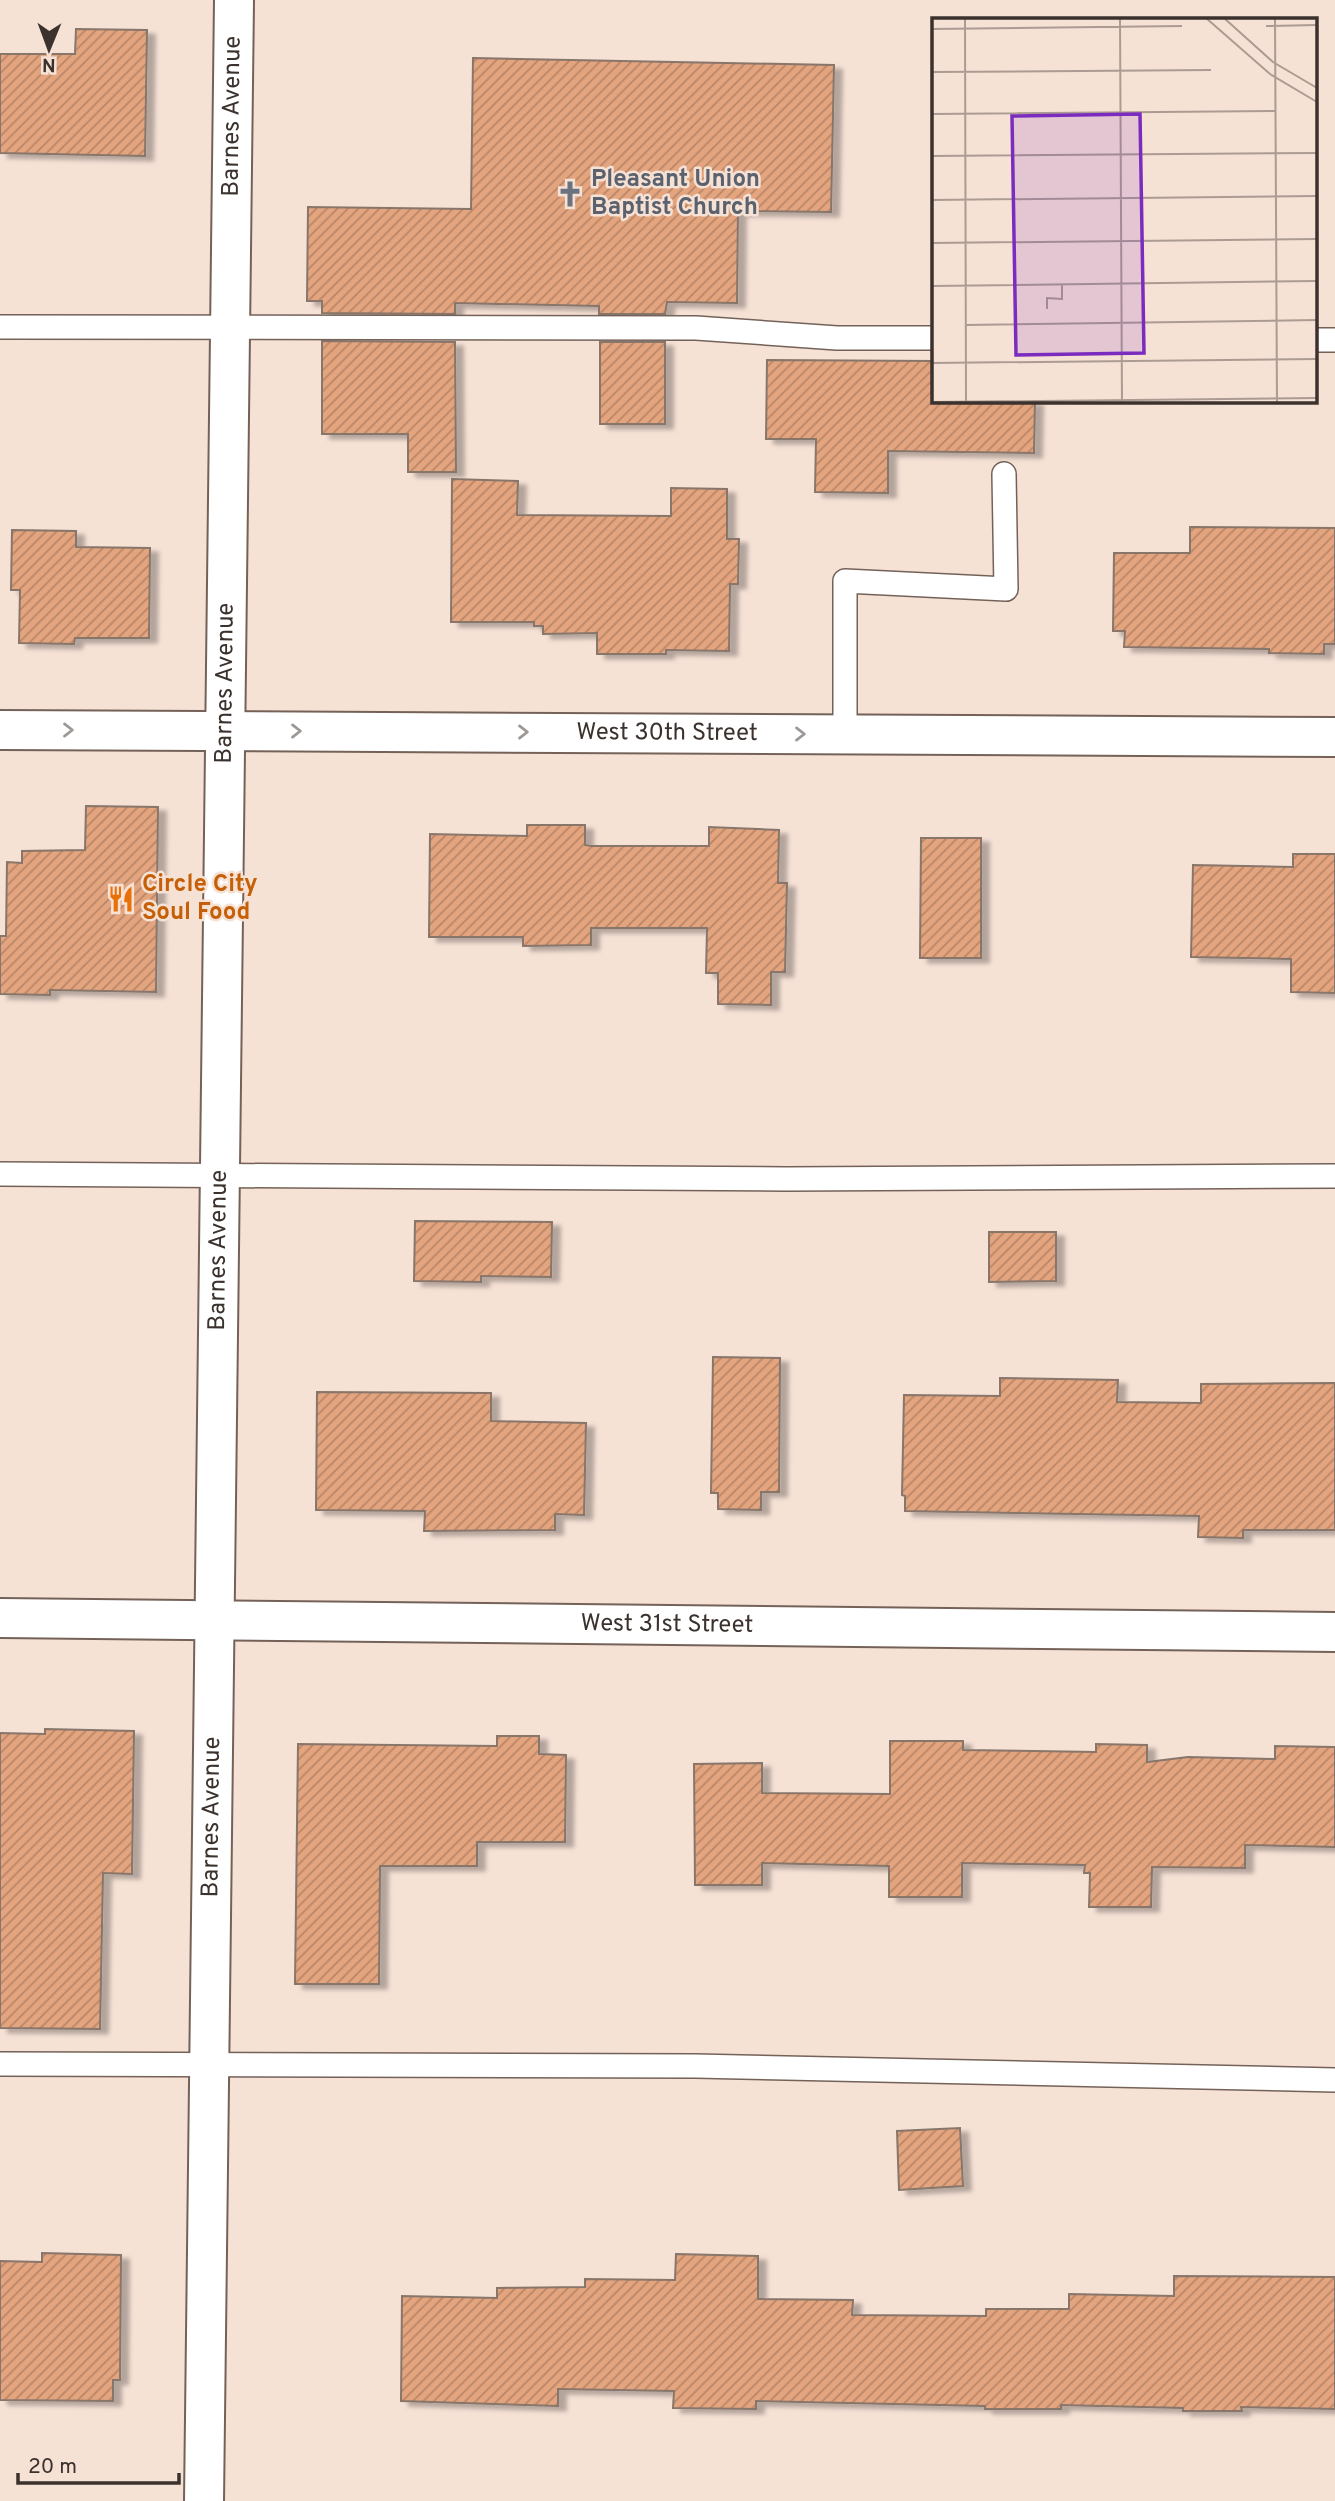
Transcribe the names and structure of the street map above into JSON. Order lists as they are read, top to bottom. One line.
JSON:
{"streets":{"street":["Barnes Avenue","West 30th Street","West 31st Street"]},"crossings":[["Barnes Avenue","West 30th Street"],["Barnes Avenue","West 31st Street"]],"one_way":["West 30th Street"],"places":{"church":["Pleasant Union Baptist Church"],"restaurant":["Circle City Soul Food"]},"scale_bar":"20 m","north":"bottom"}
